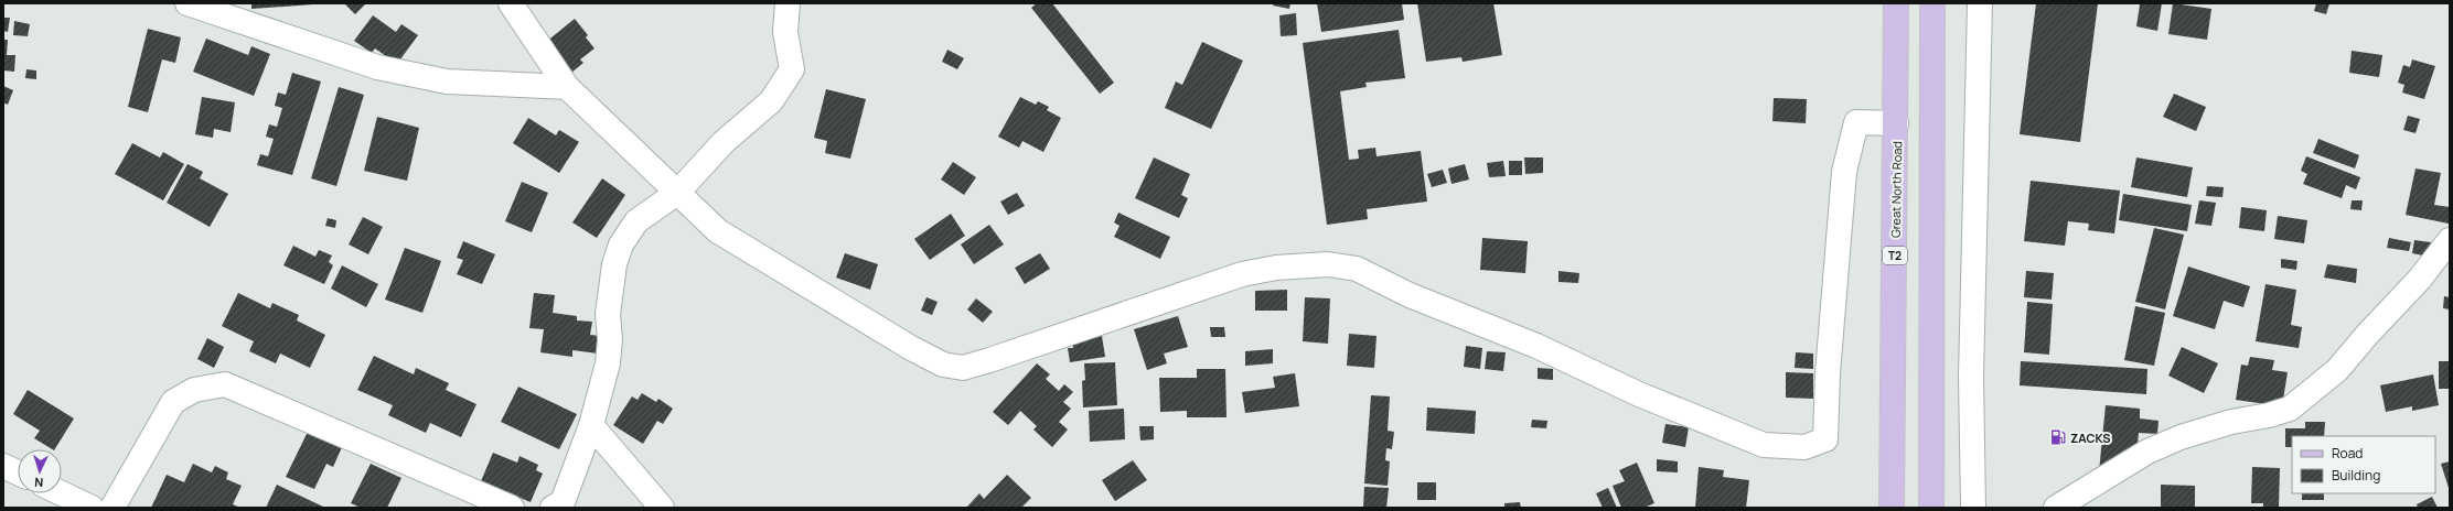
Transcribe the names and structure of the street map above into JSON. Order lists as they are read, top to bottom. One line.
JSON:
{"streets":{"main road":["Great North Road","T2"]},"places":{"fuel station":["ZACKS"]},"legend":["Road","Building"],"north":"bottom"}
